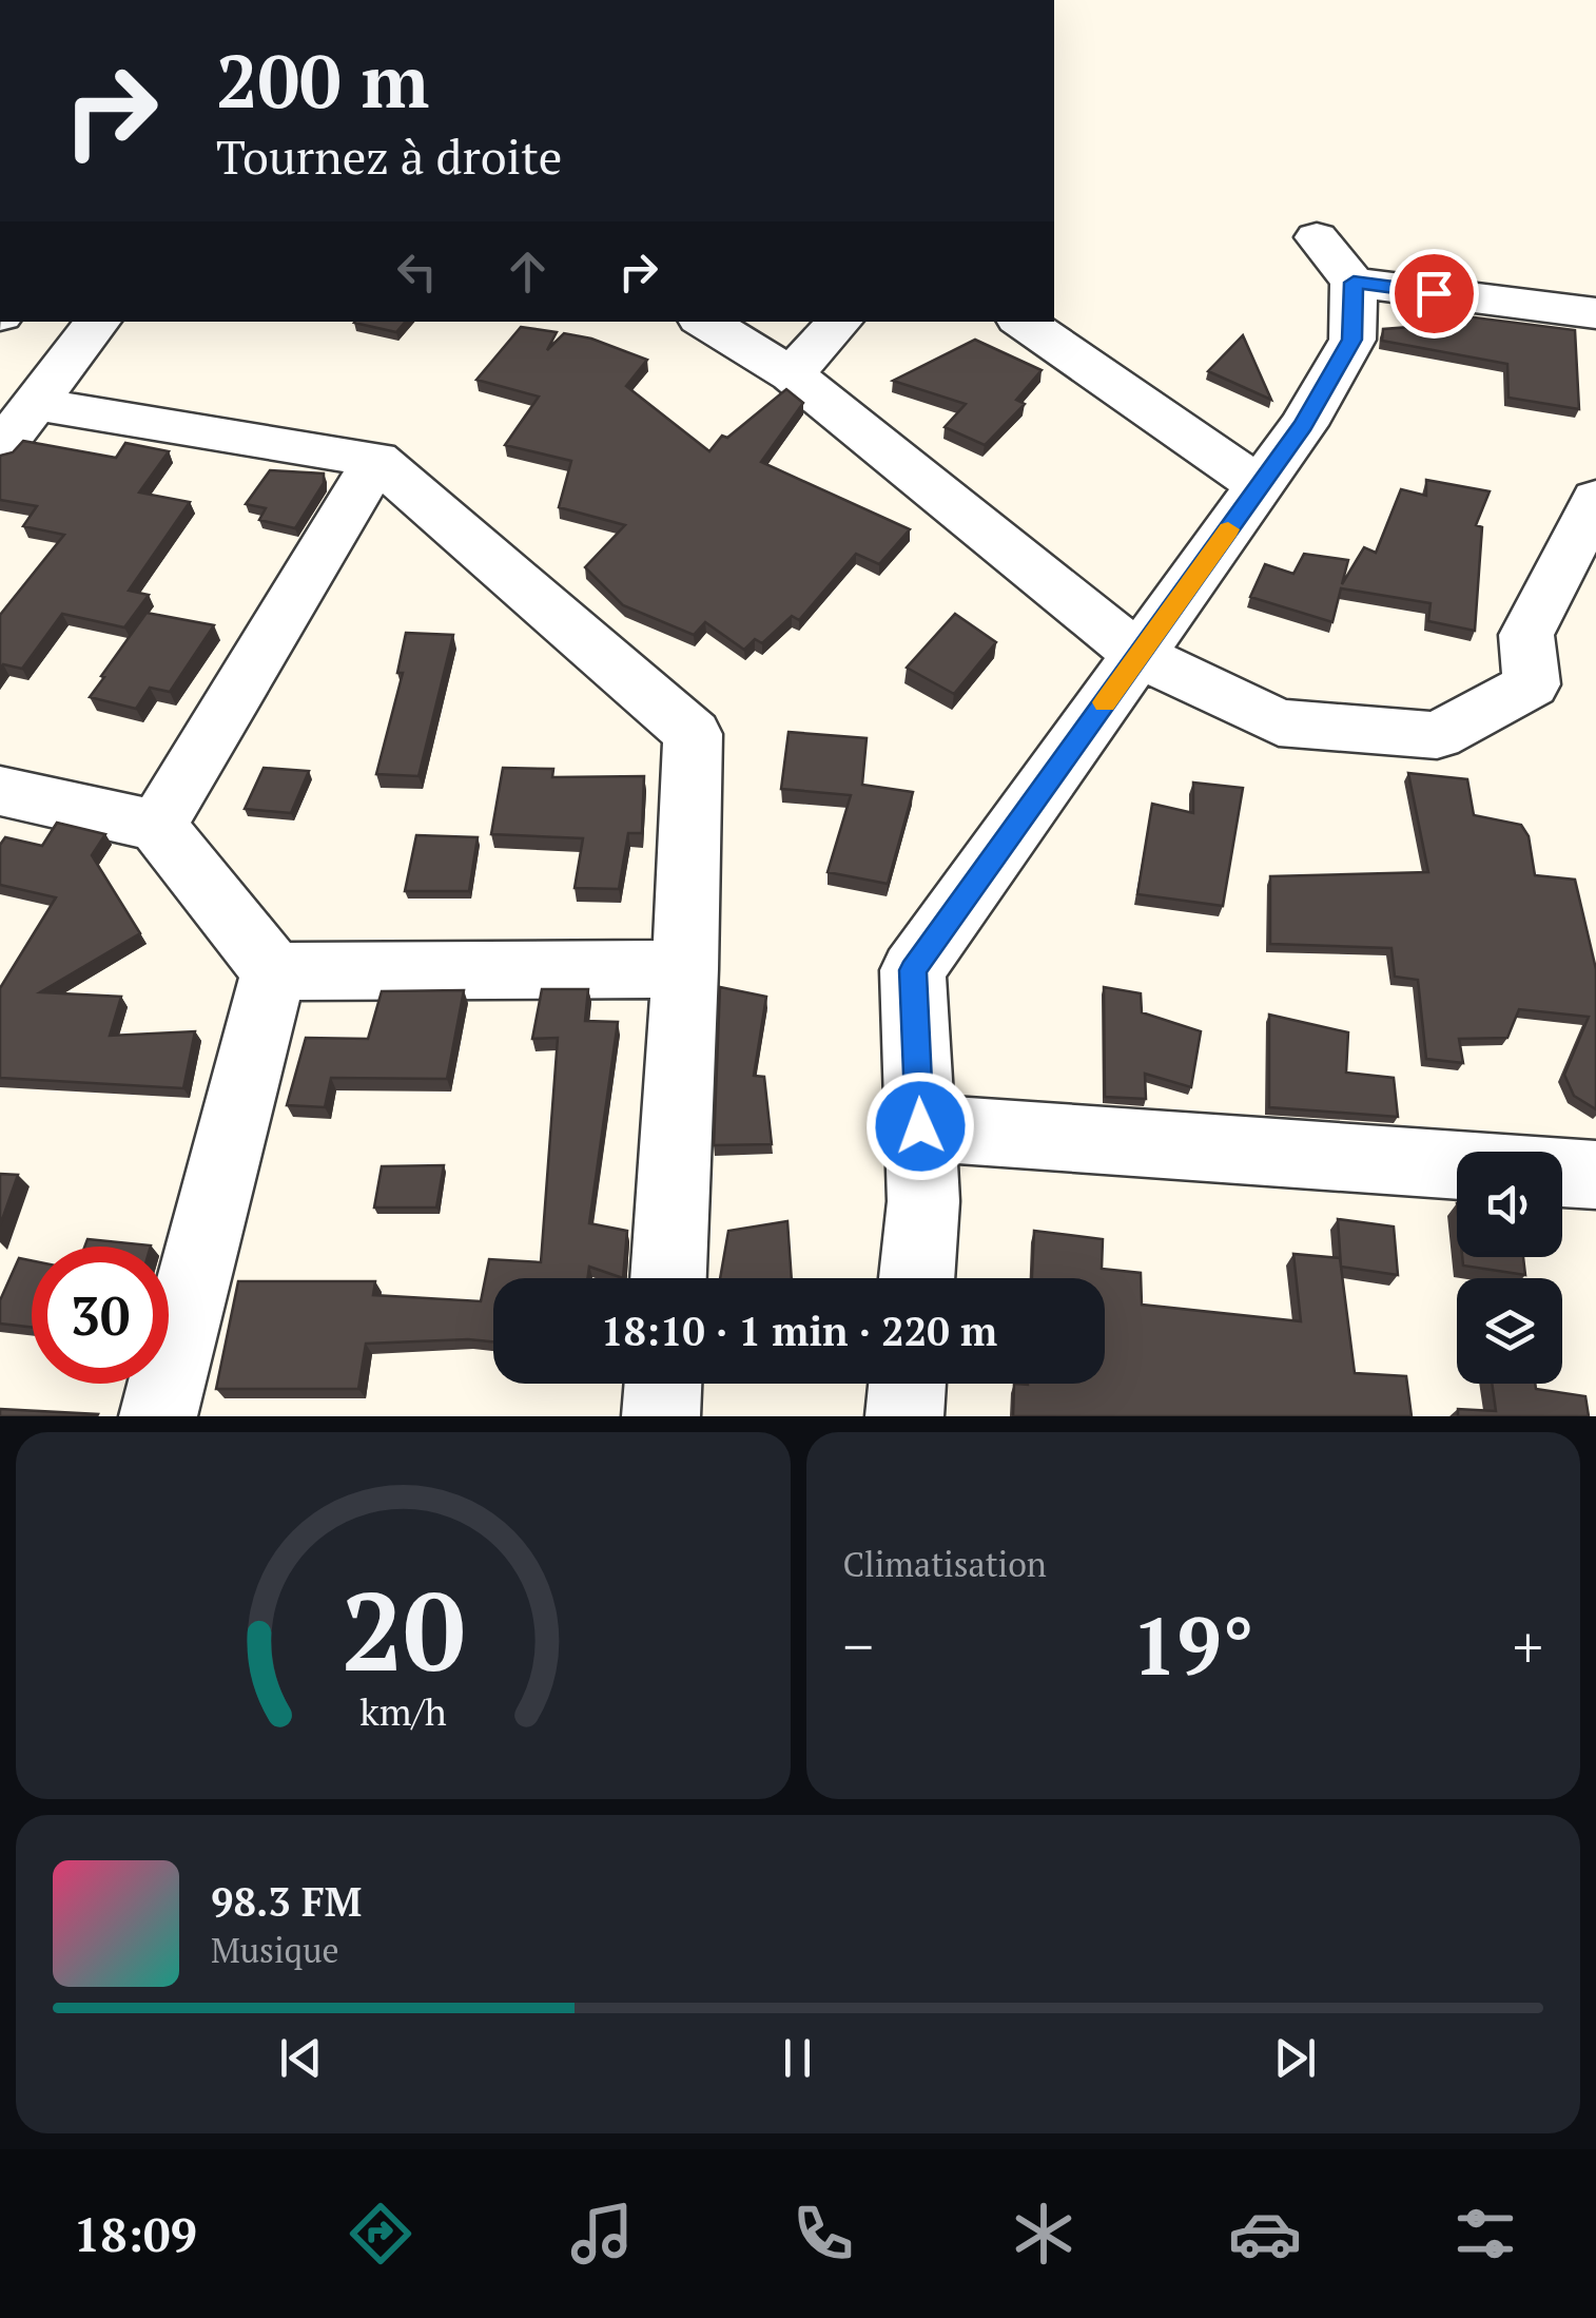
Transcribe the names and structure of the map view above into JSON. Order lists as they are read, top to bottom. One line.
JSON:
{"page":{"turn":["200 m","Tournez à droite"],"limit":"30","trip":"18:10 · 1 min · 220 m","tile":"Climatisation","heat":["−","19°","+"],"song":["98.3 FM","Musique"],"tabs":"18:09","gauge":["20","km/h"]}}
